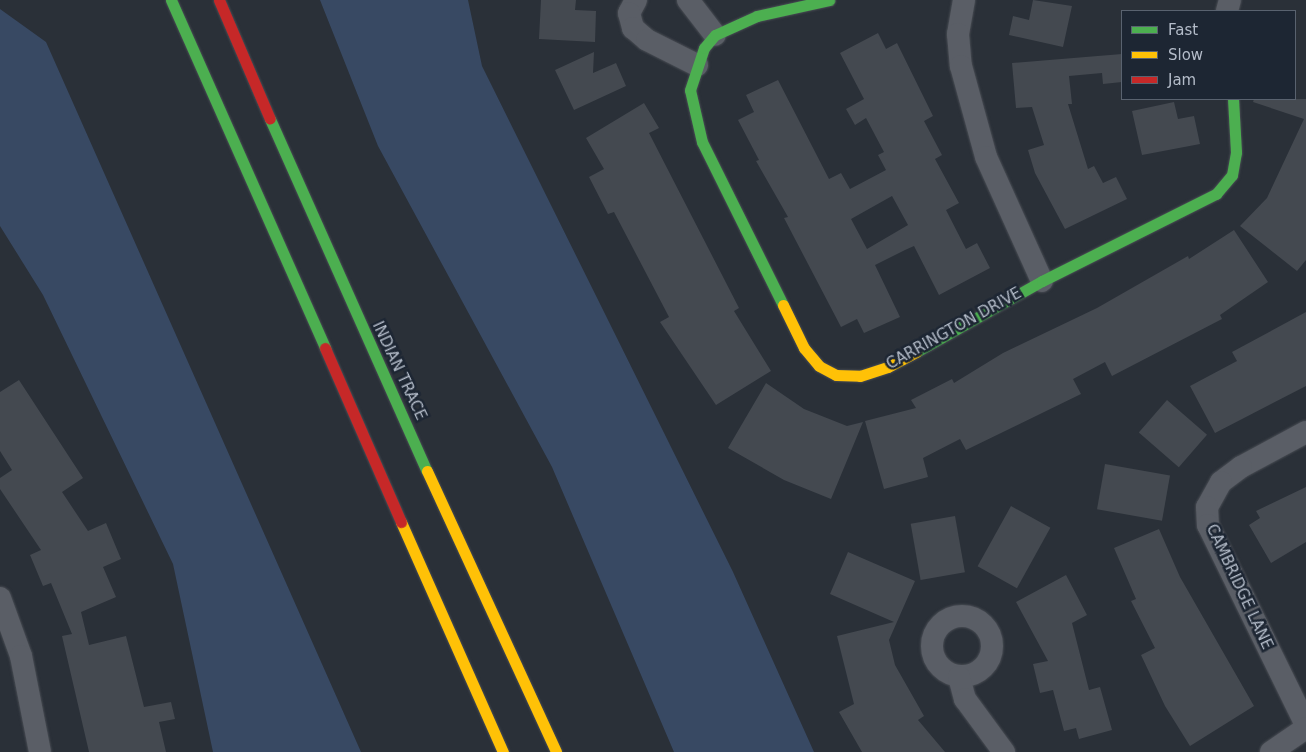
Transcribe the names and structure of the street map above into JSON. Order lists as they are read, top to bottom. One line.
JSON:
{"streets":{"main road":["CARRINGTON DRIVE","INDIAN TRACE"],"street":["CAMBRIDGE LANE"]},"legend":["Fast","Slow","Jam"]}
